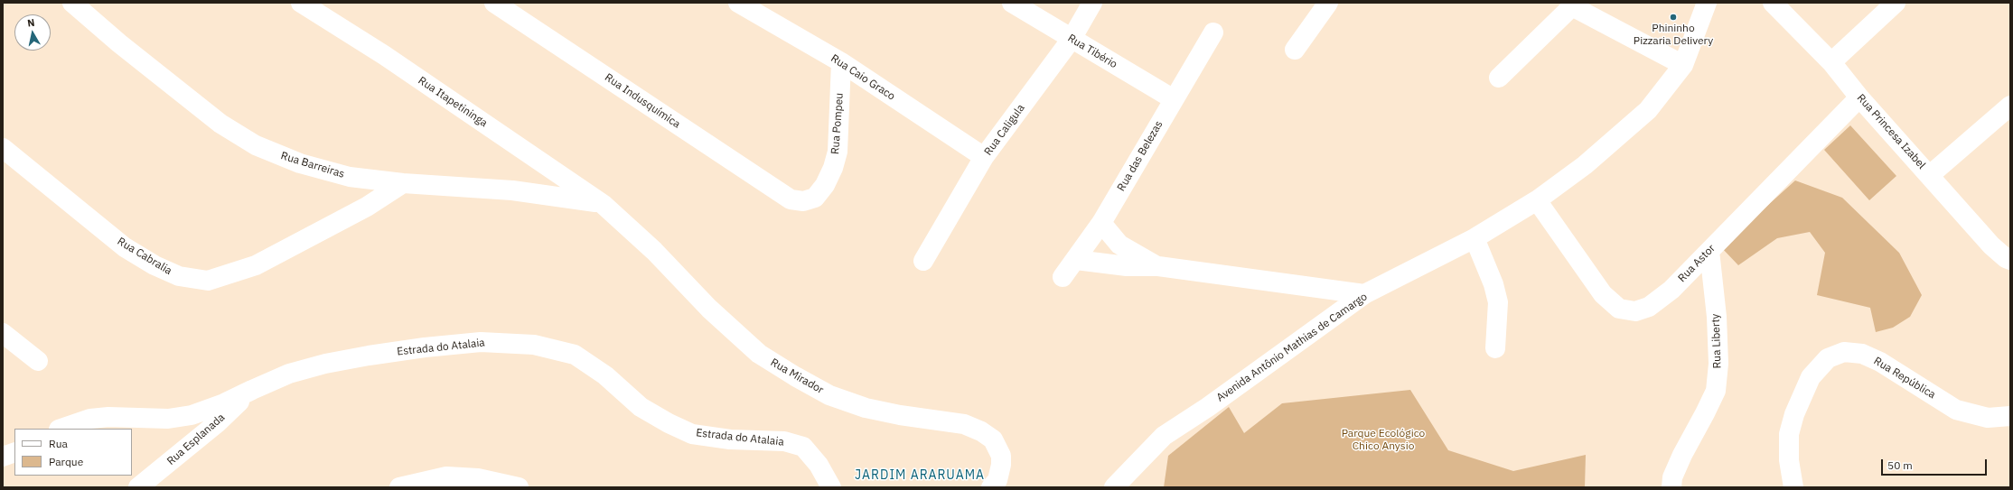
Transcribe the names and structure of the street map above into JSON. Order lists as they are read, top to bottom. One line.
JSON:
{"streets":{"street":["Rua Tibério","Rua Caio Graco","Rua Indusquímica","Rua Itapetininga","Rua Pompeu","Rua Caligula","Rua Princesa Izabel","Rua das Belezas","Rua Barreiras","Rua Cabralia","Rua Astor","Rua Liberty","Estrada do Atalaia","Avenida Antônio Mathias de Camargo","Rua Mirador","Rua República","Rua Esplanada"]},"crossings":[["Rua Tibério","Rua Caligula"],["Rua Tibério","Rua das Belezas"],["Rua Caio Graco","Rua Pompeu"],["Rua Caio Graco","Rua Caligula"],["Rua Indusquímica","Rua Pompeu"],["Rua Itapetininga","Rua Barreiras"],["Rua Itapetininga","Rua Mirador"],["Rua Princesa Izabel","Rua Astor"],["Rua Barreiras","Rua Cabralia"],["Rua Barreiras","Rua Mirador"],["Rua Astor","Rua Liberty"],["Rua Astor","Avenida Antônio Mathias de Camargo"],["Estrada do Atalaia","Rua Esplanada"]],"districts":["JARDIM ARARUAMA"],"parks":["Parque Ecológico Chico Anysio"],"places":["Phininho Pizzaria Delivery"],"legend":["Rua","Parque"],"scale_bar":"50 m","north":"top"}
